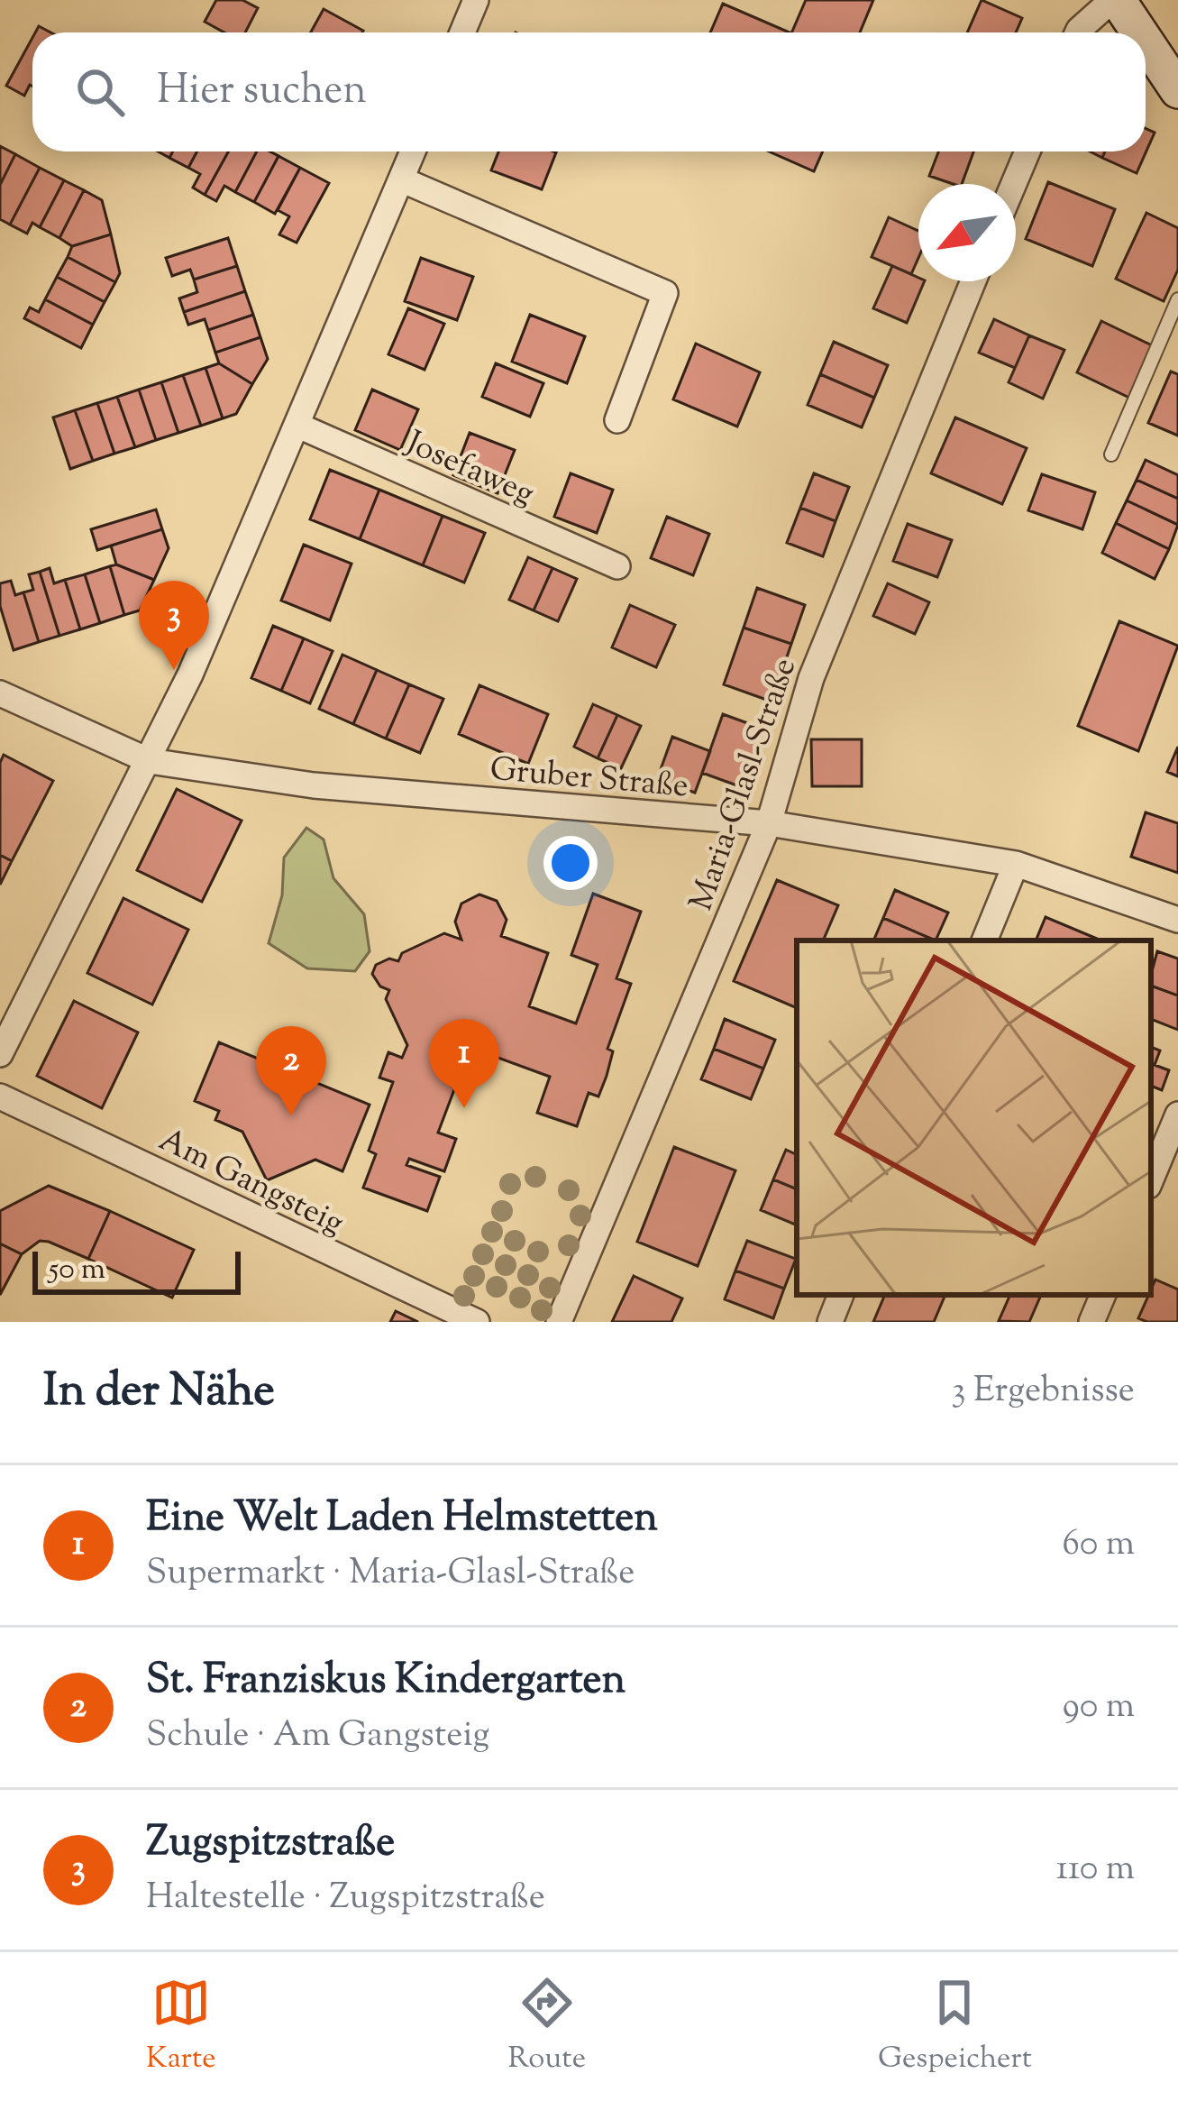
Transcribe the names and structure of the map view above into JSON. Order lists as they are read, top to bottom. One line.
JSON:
{"streets":{"street":["Josefaweg","Gruber Straße","Maria-Glasl-Straße","Am Gangsteig"]},"crossings":[["Gruber Straße","Maria-Glasl-Straße"]],"scale_bar":"50 m","north":"bottom left","page":{"search":"Hier suchen","pins":["3","1","2"],"scale":"50 m","heading":["In der Nähe","3 Ergebnisse"],"list":[{"mark":"1","name":"Eine Welt Laden Helmstetten","note":"Supermarkt · Maria-Glasl-Straße","value":"60 m"},{"mark":"2","name":"St. Franziskus Kindergarten","note":"Schule · Am Gangsteig","value":"90 m"},{"mark":"3","name":"Zugspitzstraße","note":"Haltestelle · Zugspitzstraße","value":"110 m"}],"nav":["Karte","Route","Gespeichert"]}}
